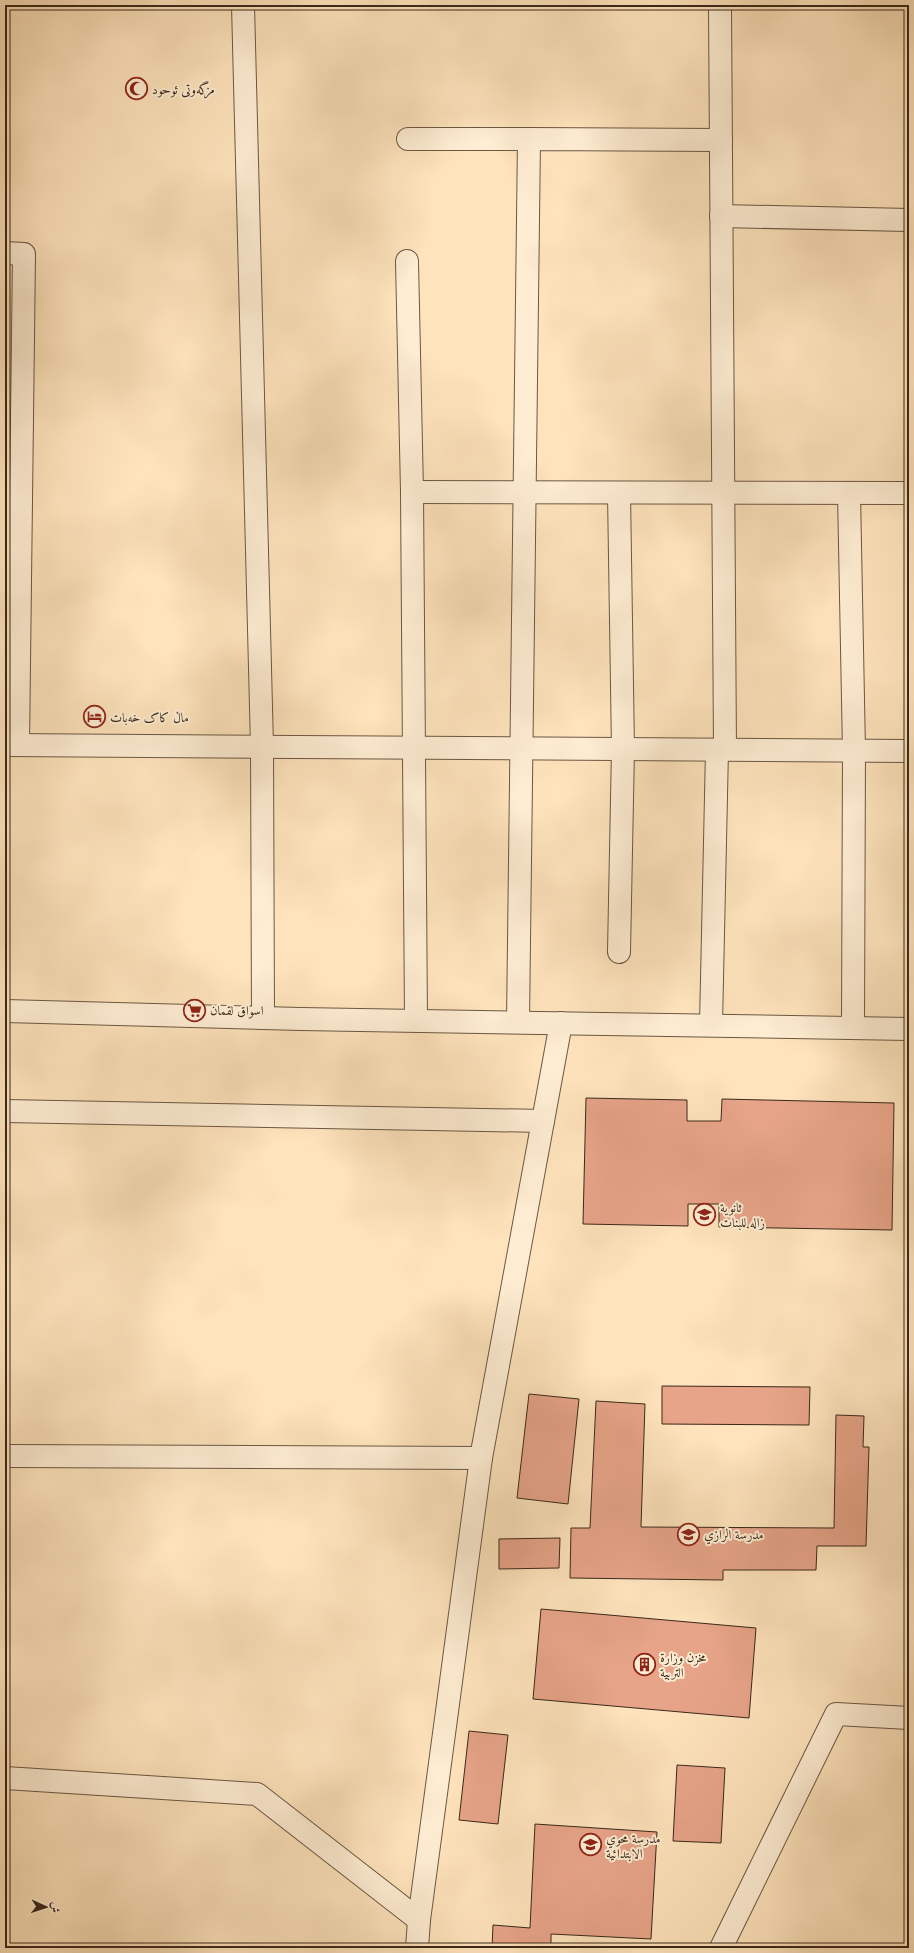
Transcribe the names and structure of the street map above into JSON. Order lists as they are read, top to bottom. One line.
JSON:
{"places":{"mosque":["مزگەوتی ئوحود"],"hotel":["ماڵ کاک خەبات"],"supermarket":["اسواق لقمان"],"school or university":["ثانوية زاله للبنات","مدرسة الرازي","مدرسة محوي الابتدائية"],"building":["مخزن وزارة التربية"]},"north":"right"}
